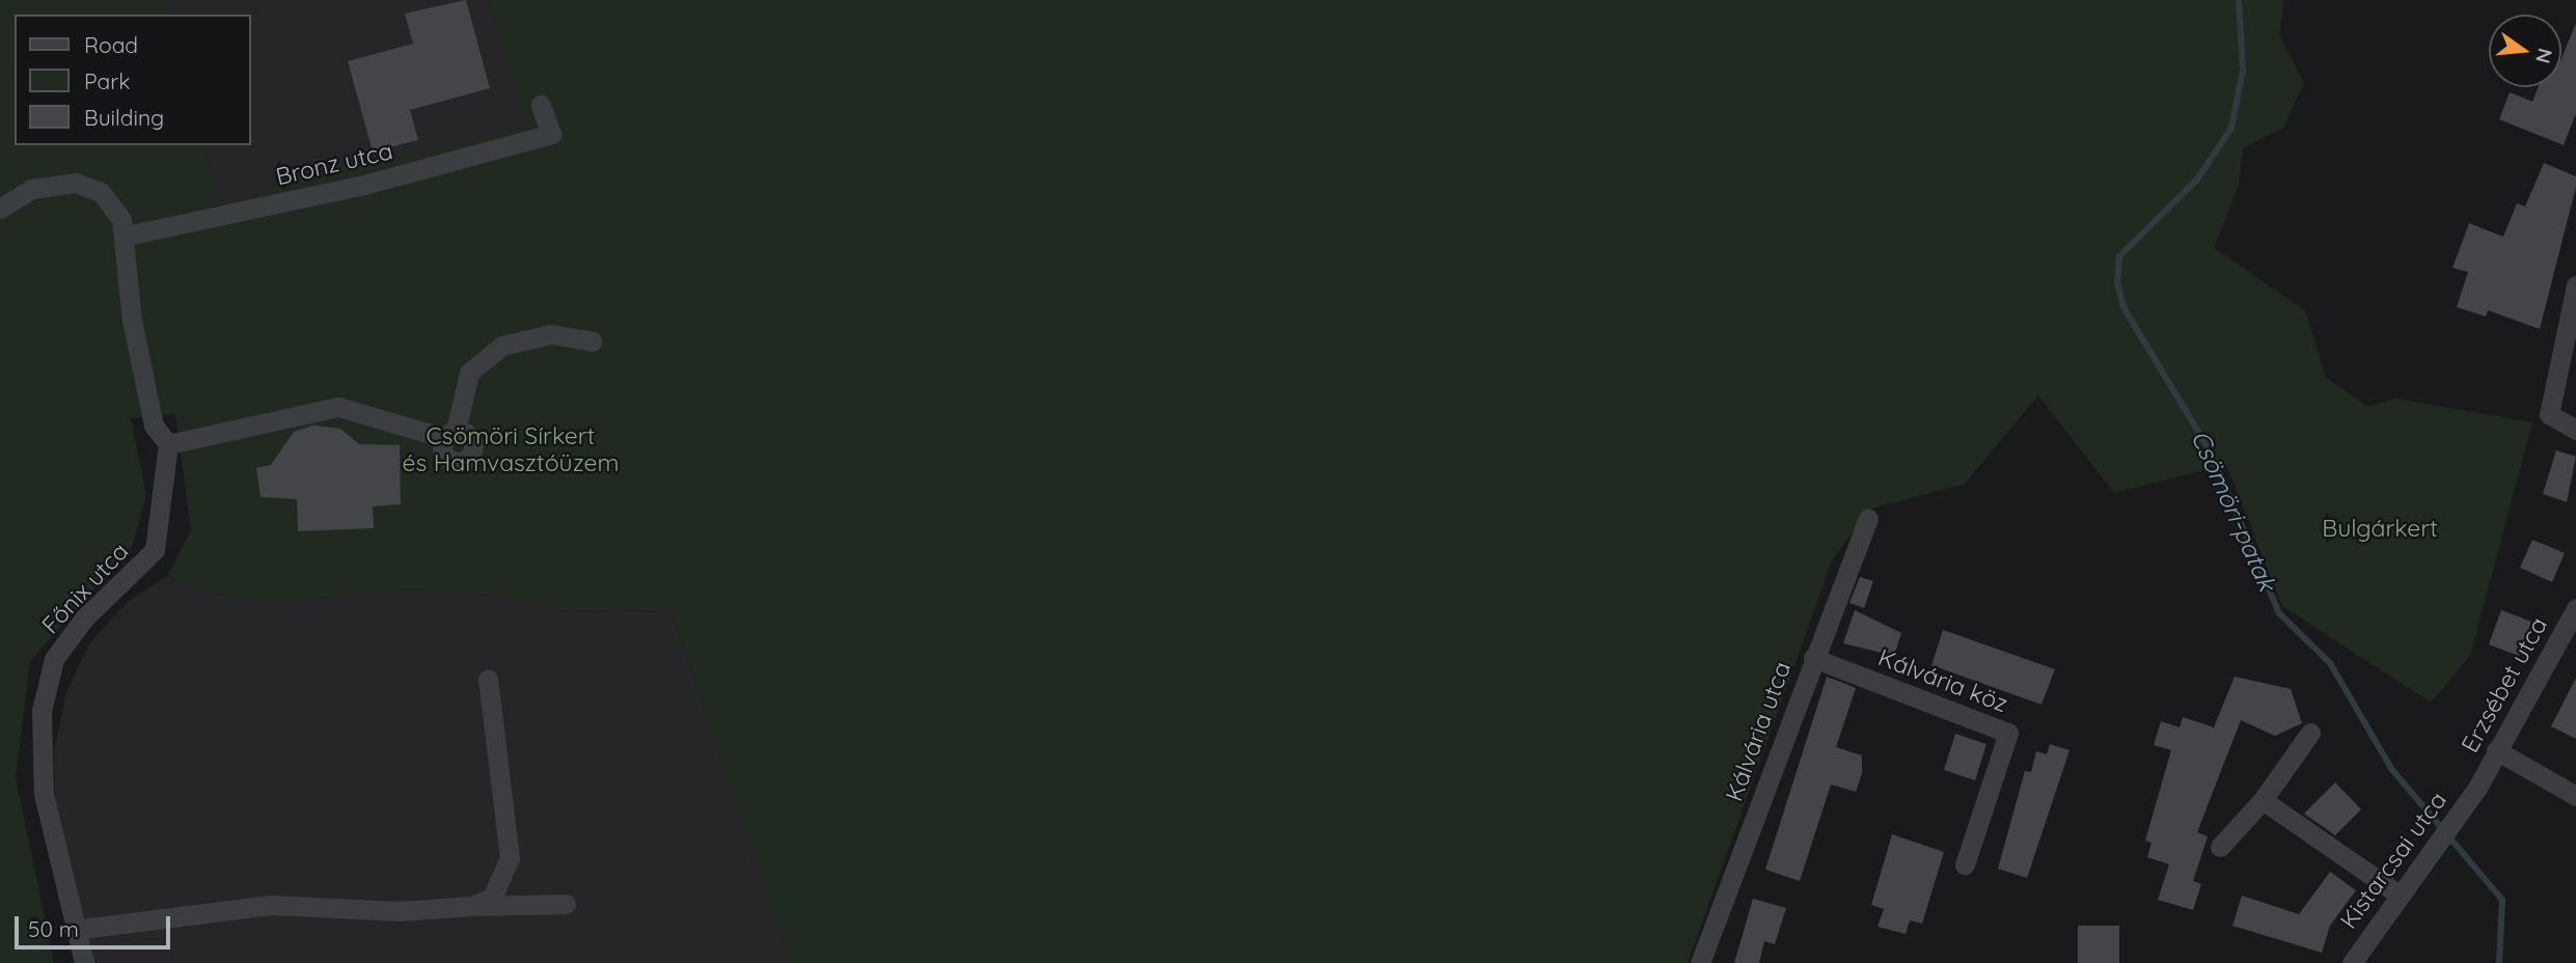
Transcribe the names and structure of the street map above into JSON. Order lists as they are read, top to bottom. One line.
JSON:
{"streets":{"street":["Bronz utca","Főnix utca","Kálvária köz","Erzsébet utca","Kálvária utca","Kistarcsai utca"]},"crossings":[["Kálvária köz","Kálvária utca"],["Erzsébet utca","Kistarcsai utca"]],"water":["Csömöri-patak"],"parks":["Csömöri Sírkert és Hamvasztóüzem","Bulgárkert"],"legend":["Road","Park","Building"],"scale_bar":"50 m","north":"right"}
